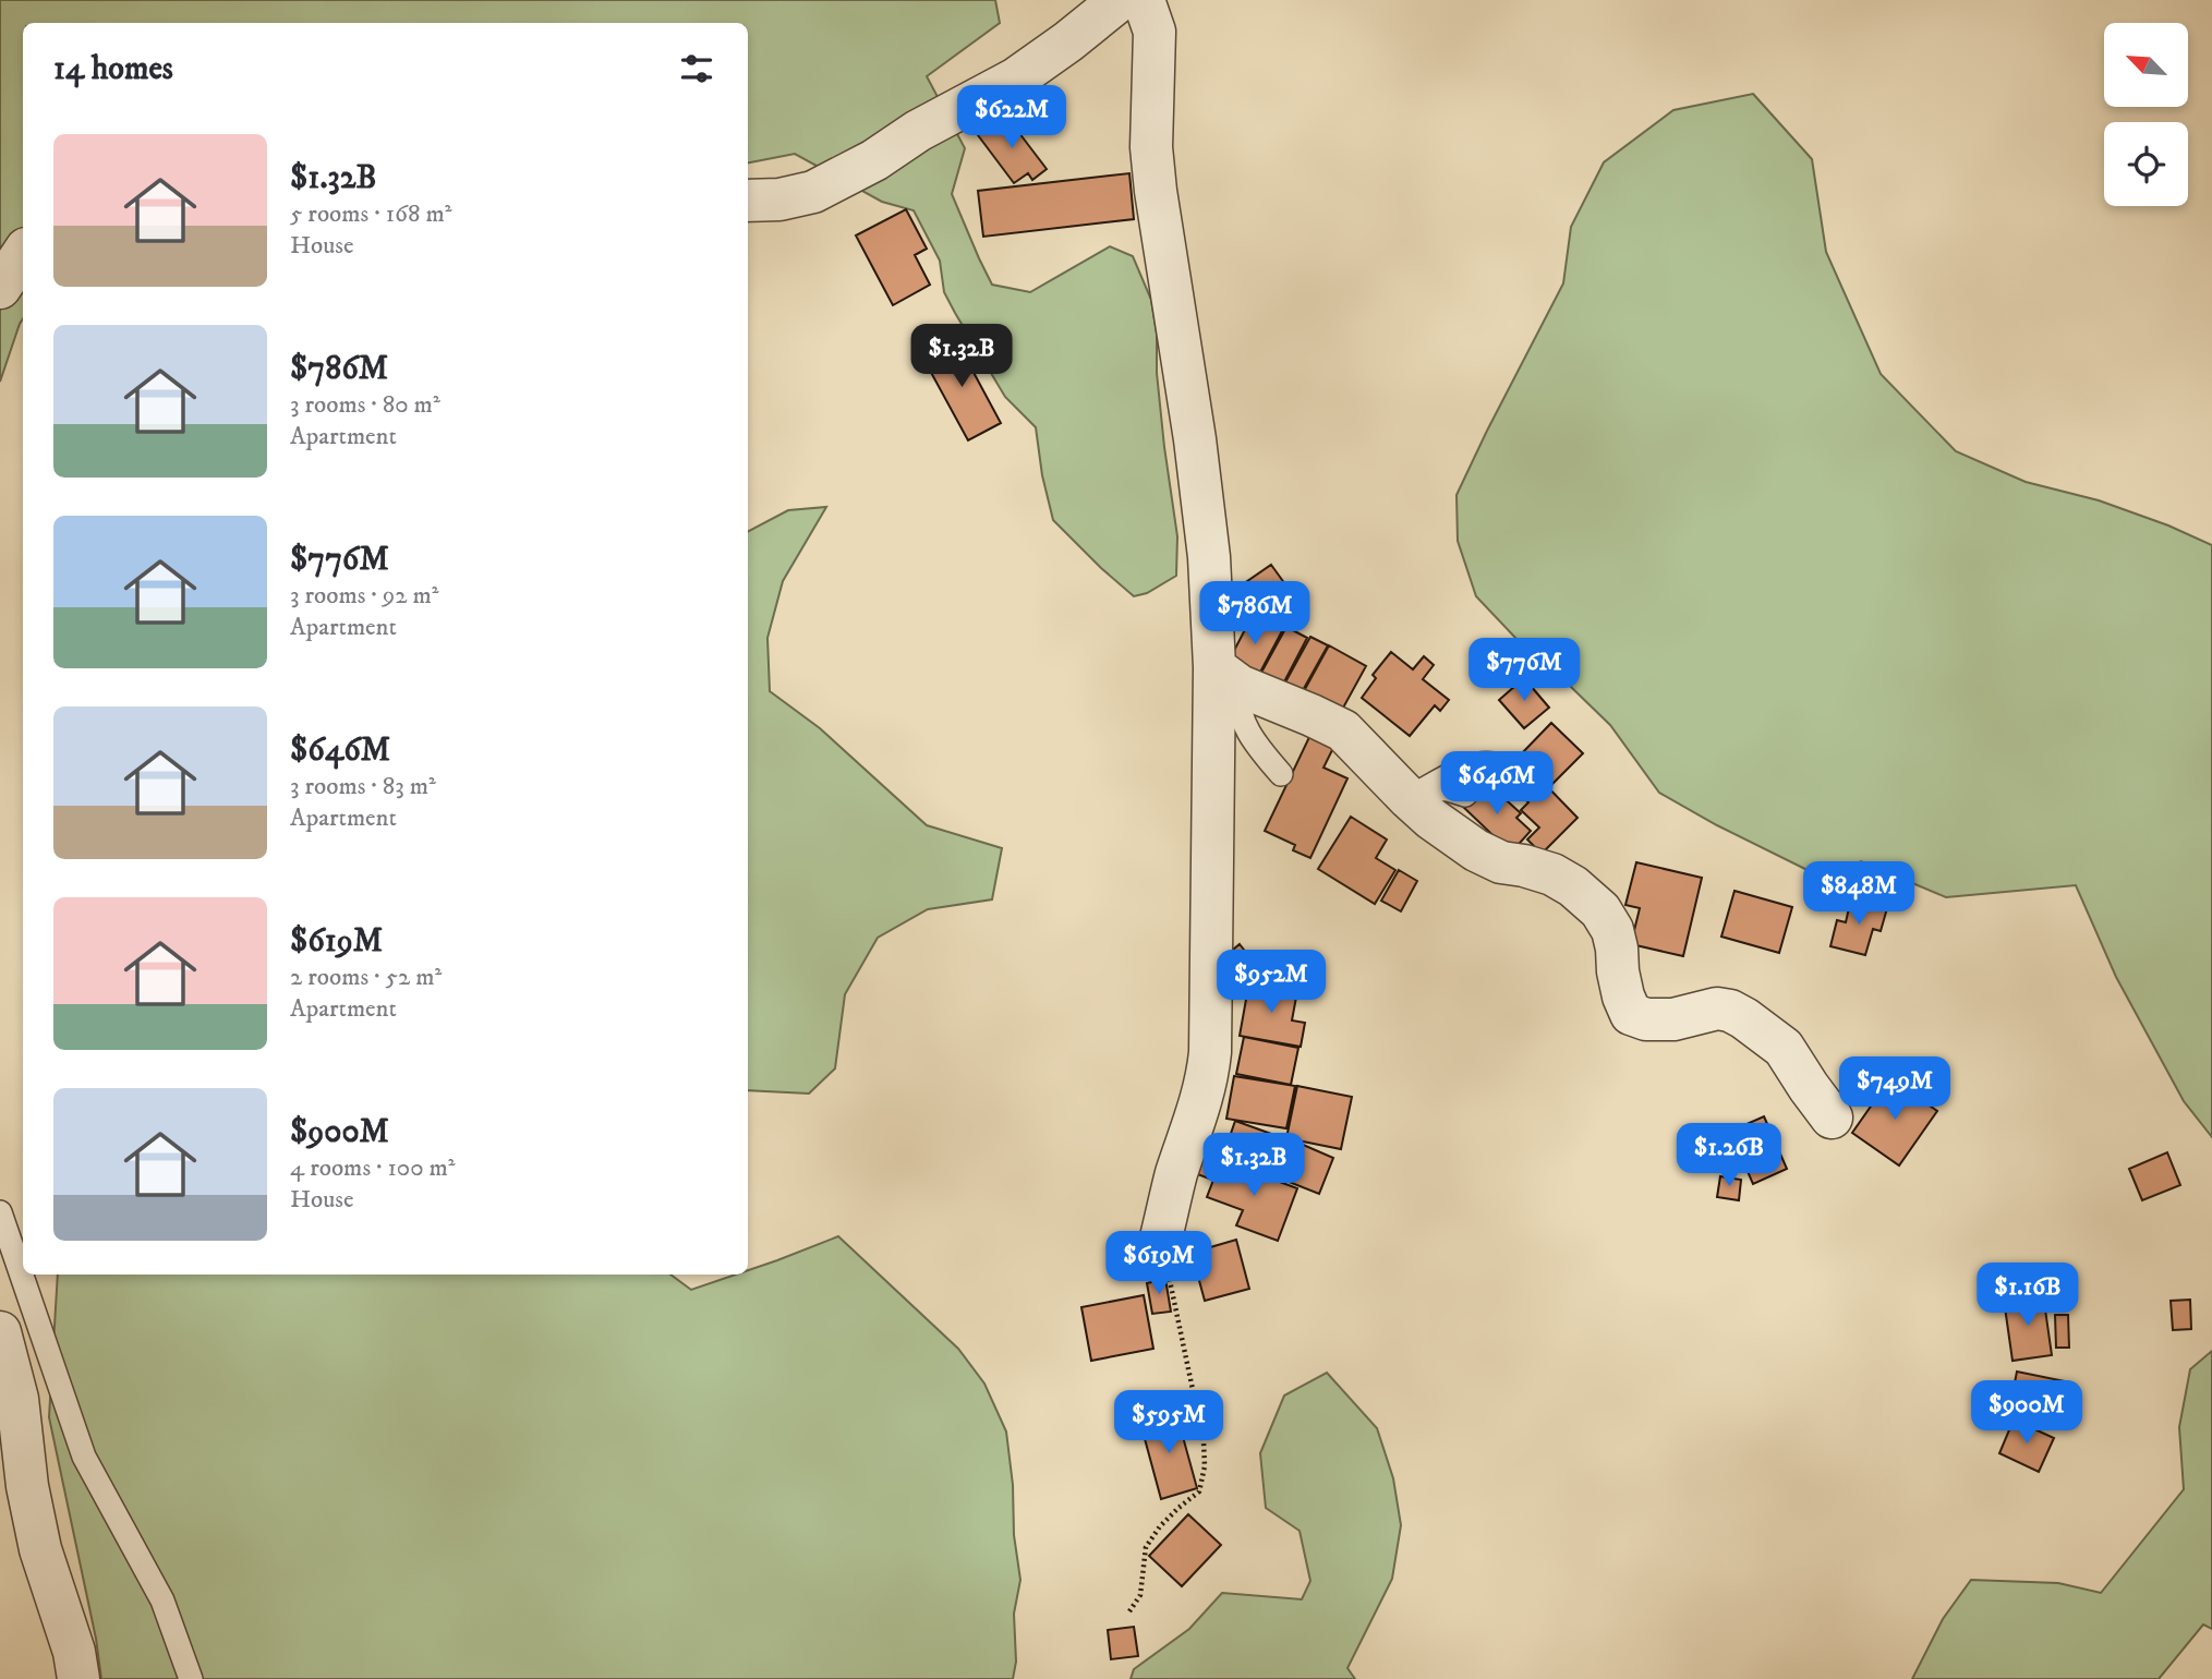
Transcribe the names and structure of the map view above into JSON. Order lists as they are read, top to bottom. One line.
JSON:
{"north":"top left","page":{"heading":"14 homes","price":["$622M","$1.32B","$786M","$776M","$646M","$848M","$952M","$749M","$1.26B","$1.32B","$619M","$1.16B","$900M","$595M"],"list":[{"name":"$1.32B","note":"5 rooms · 168 m² · House"},{"name":"$786M","note":"3 rooms · 80 m² · Apartment"},{"name":"$776M","note":"3 rooms · 92 m² · Apartment"},{"name":"$646M","note":"3 rooms · 83 m² · Apartment"},{"name":"$619M","note":"2 rooms · 52 m² · Apartment"},{"name":"$900M","note":"4 rooms · 100 m² · House"}]}}
